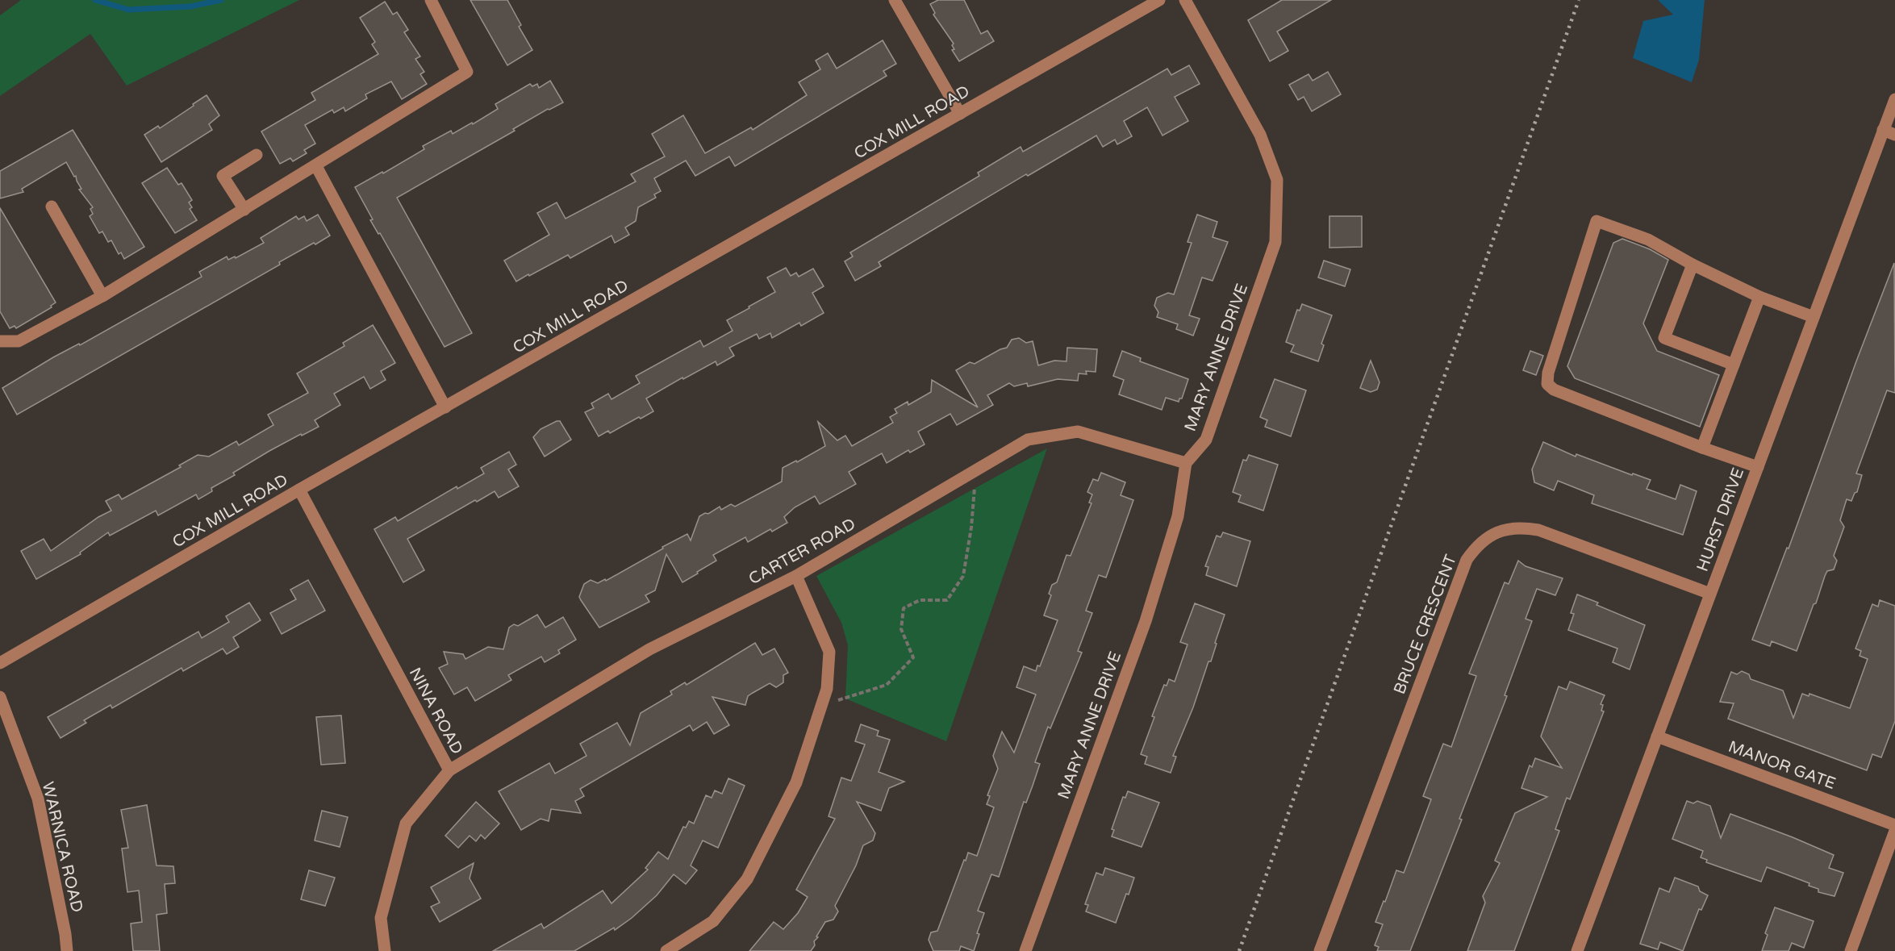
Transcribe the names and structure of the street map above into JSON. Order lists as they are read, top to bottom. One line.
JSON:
{"streets":{"street":["COX MILL ROAD","MARY ANNE DRIVE","HURST DRIVE","CARTER ROAD","BRUCE CRESCENT","NINA ROAD","MANOR GATE","WARNICA ROAD"]},"crossings":[["COX MILL ROAD","NINA ROAD"],["MARY ANNE DRIVE","CARTER ROAD"],["HURST DRIVE","BRUCE CRESCENT"],["HURST DRIVE","MANOR GATE"],["CARTER ROAD","NINA ROAD"]]}
